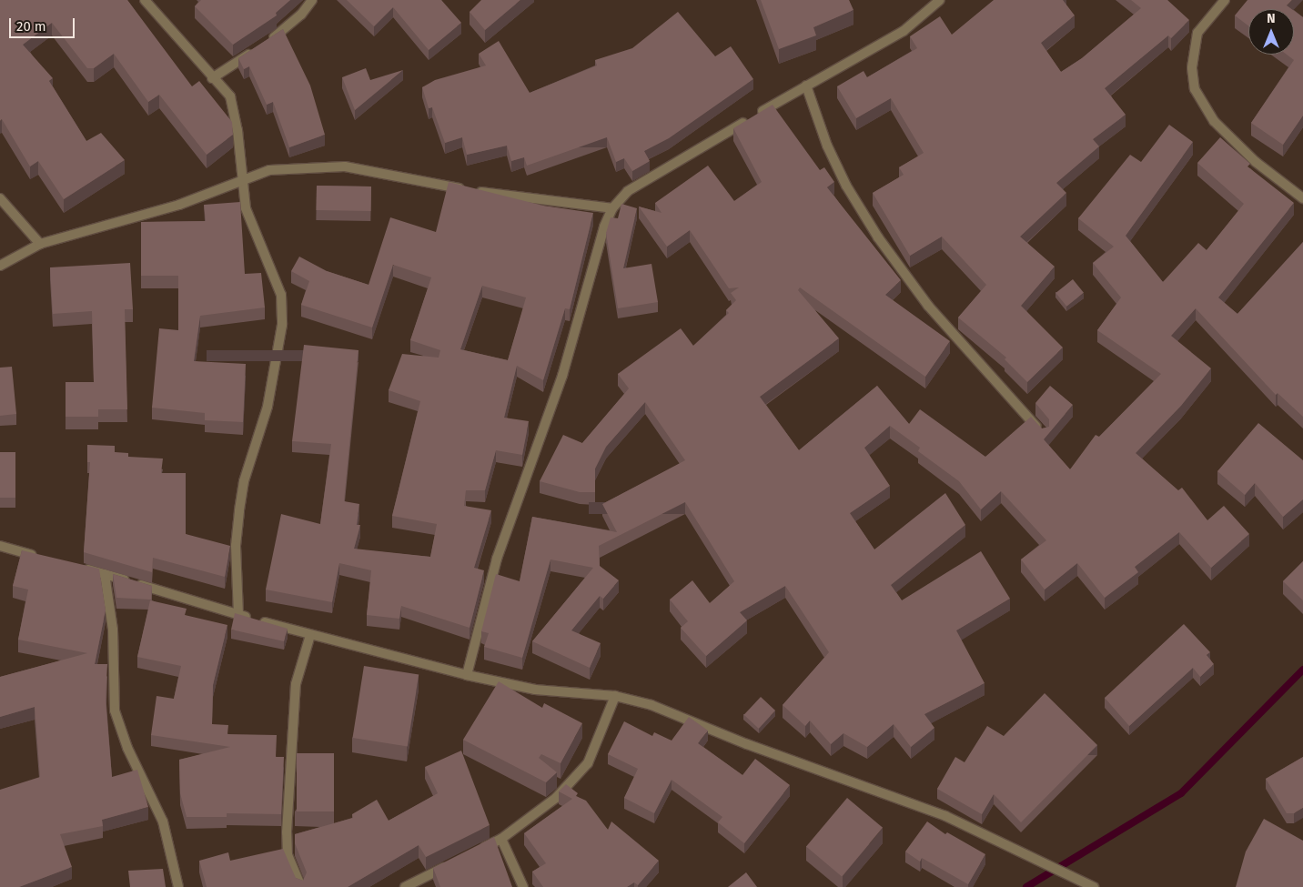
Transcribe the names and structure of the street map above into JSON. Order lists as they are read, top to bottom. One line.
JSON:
{"scale_bar":"20 m","north":"top"}
